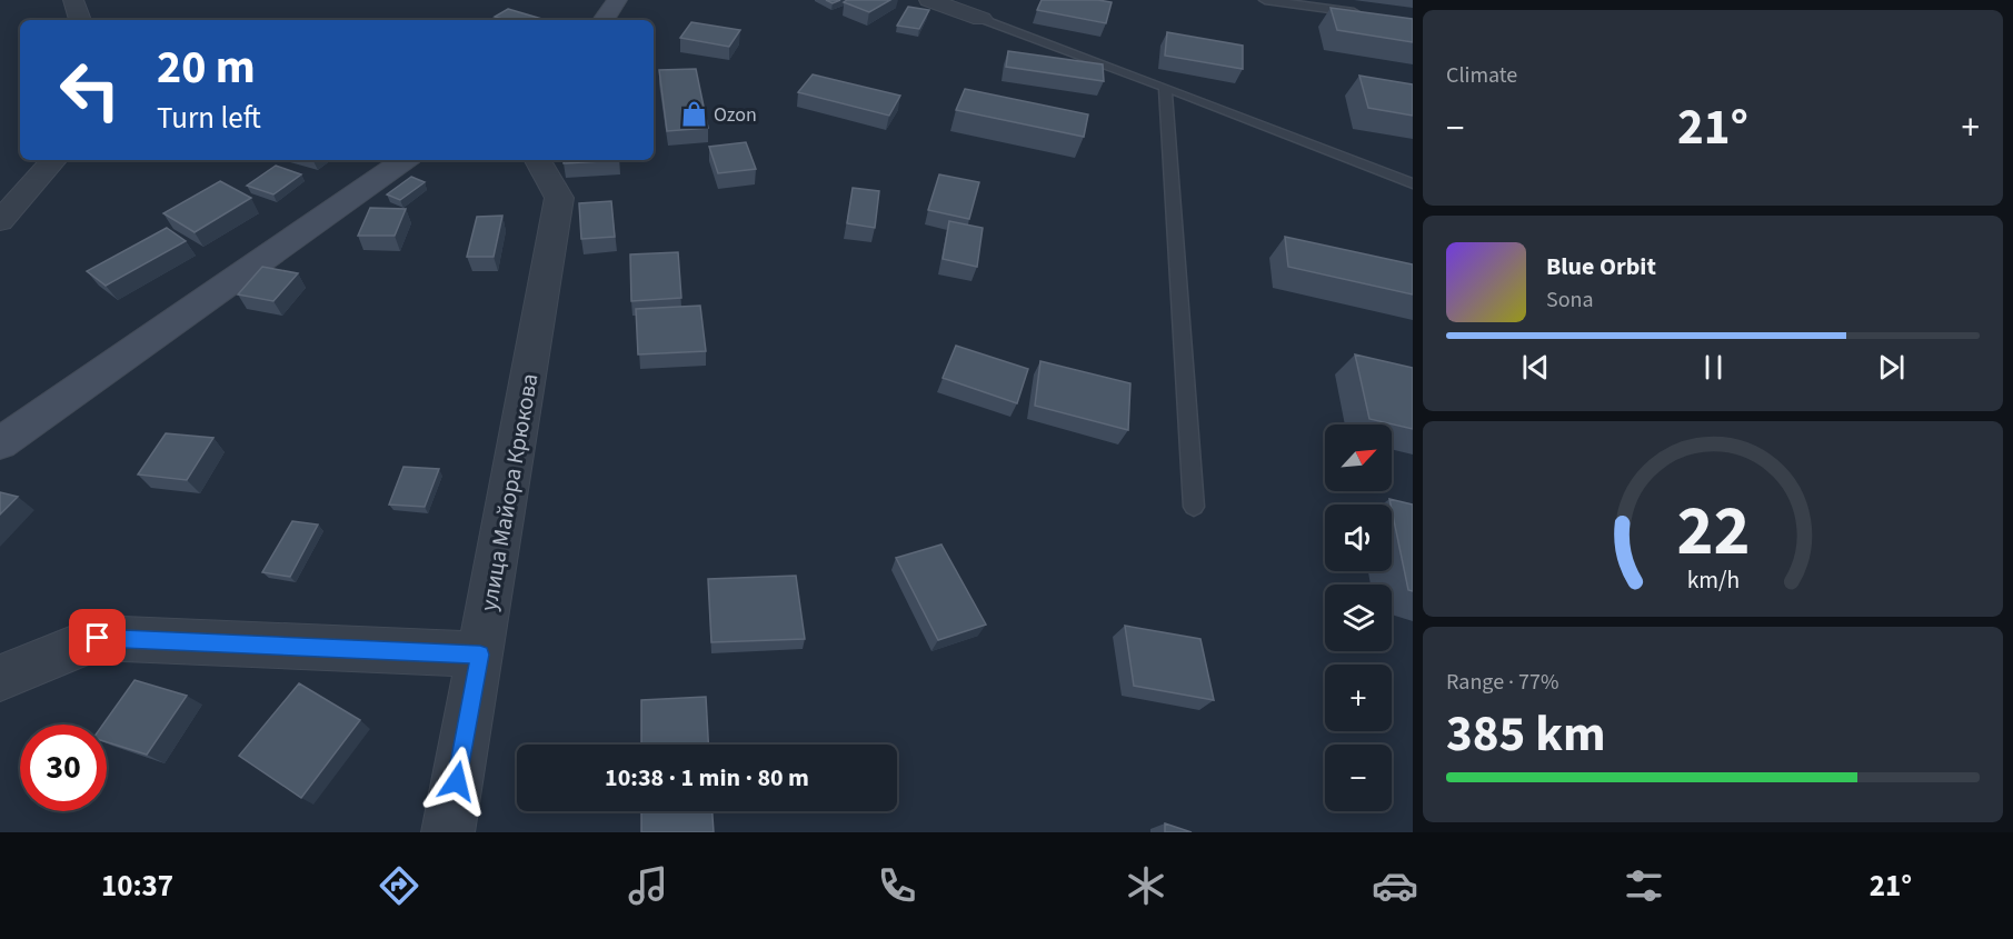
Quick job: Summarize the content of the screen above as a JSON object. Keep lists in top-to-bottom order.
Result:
{
  "streets": {
    "street": ["улица Майора Крюкова"]
  },
  "places": {
    "shop": ["Ozon"]
  },
  "north": "top right",
  "page": {
    "tile": [
      "Climate",
      ["Range · 77%", "385 km"]
    ],
    "turn": ["20 m", "Turn left"],
    "heat": ["−", "21°", "+"],
    "song": ["Blue Orbit", "Sona"],
    "map_buttons": ["+", "−"],
    "limit": "30",
    "trip": "10:38 · 1 min · 80 m",
    "tabs": ["10:37", "21°"],
    "gauge": ["22", "km/h"]
  }
}
